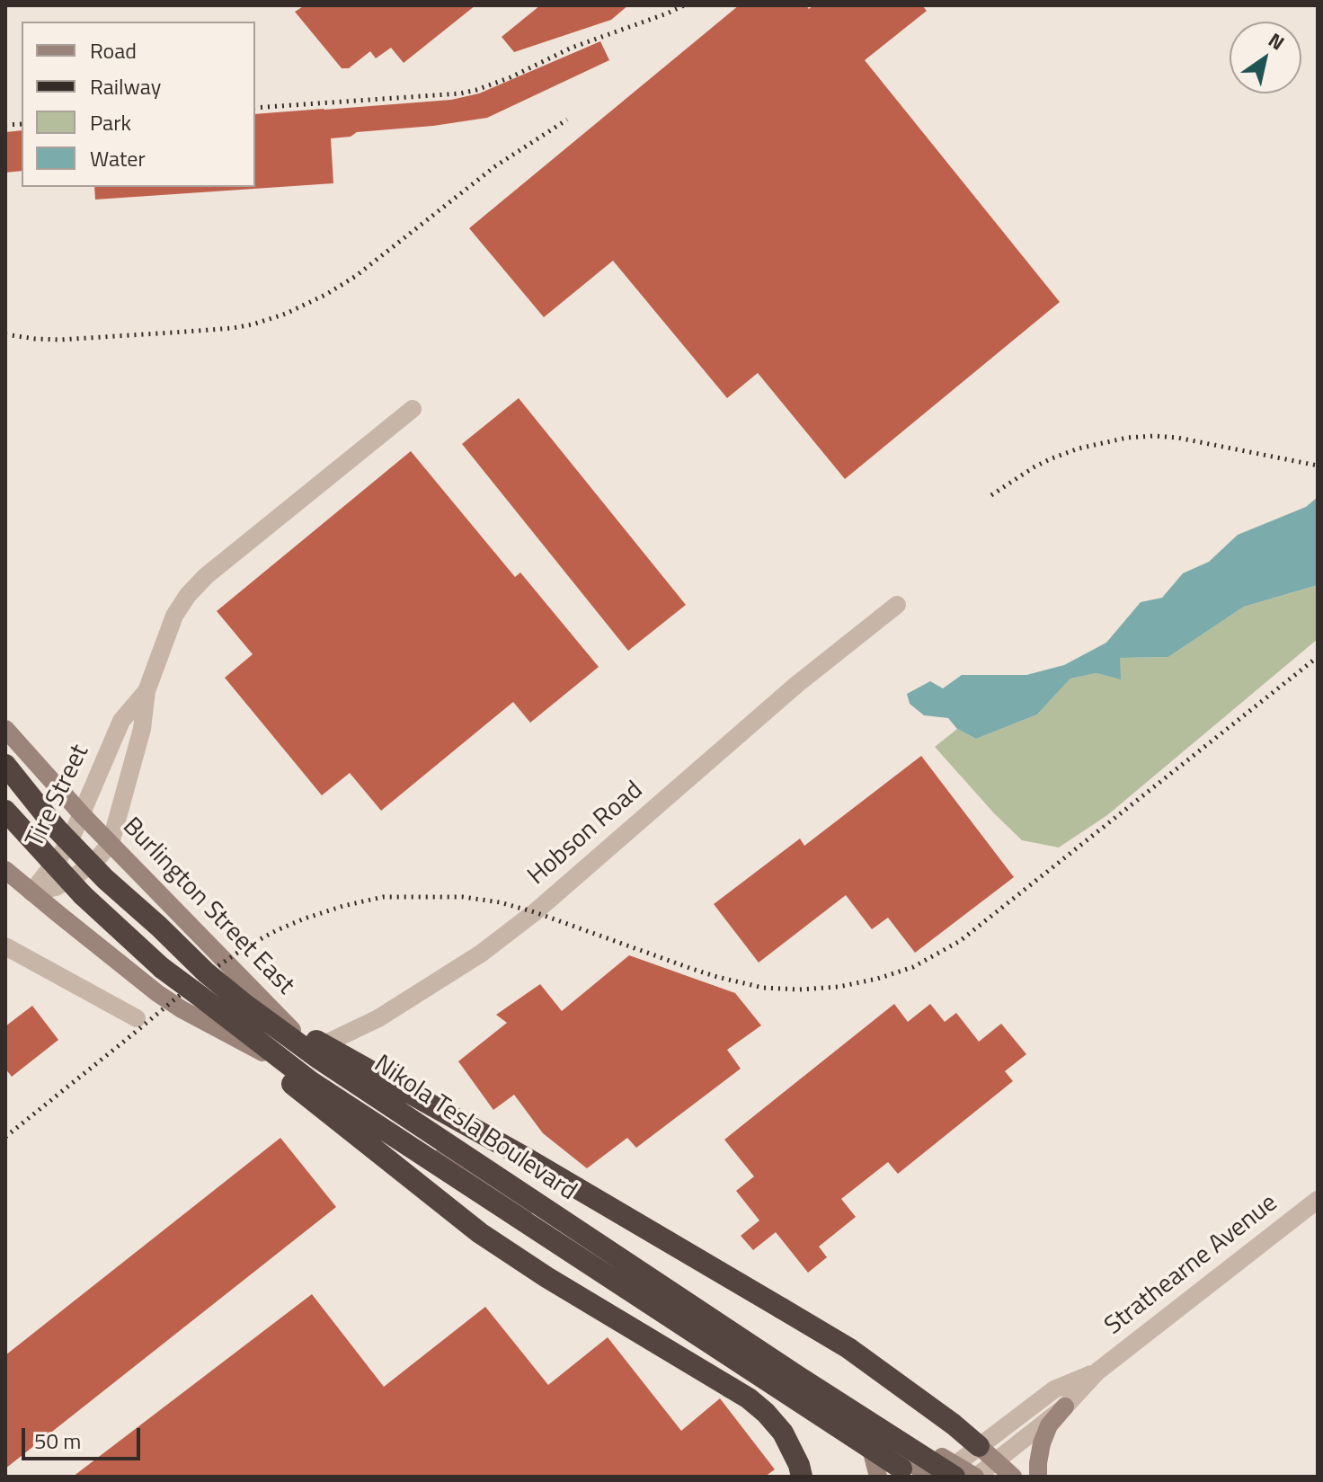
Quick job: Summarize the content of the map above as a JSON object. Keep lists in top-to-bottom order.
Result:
{
  "streets": {
    "highway": ["Nikola Tesla Boulevard"],
    "main road": ["Burlington Street East"],
    "street": ["Tire Street", "Hobson Road", "Strathearne Avenue"]
  },
  "crossings": [
    ["Tire Street", "Burlington Street East"],
    ["Hobson Road", "Burlington Street East"],
    ["Burlington Street East", "Nikola Tesla Boulevard"],
    ["Burlington Street East", "Strathearne Avenue"],
    ["Nikola Tesla Boulevard", "Strathearne Avenue"]
  ],
  "legend": [
    "Road",
    "Railway",
    "Park",
    "Water"
  ],
  "scale_bar": "50 m",
  "north": "top right"
}
